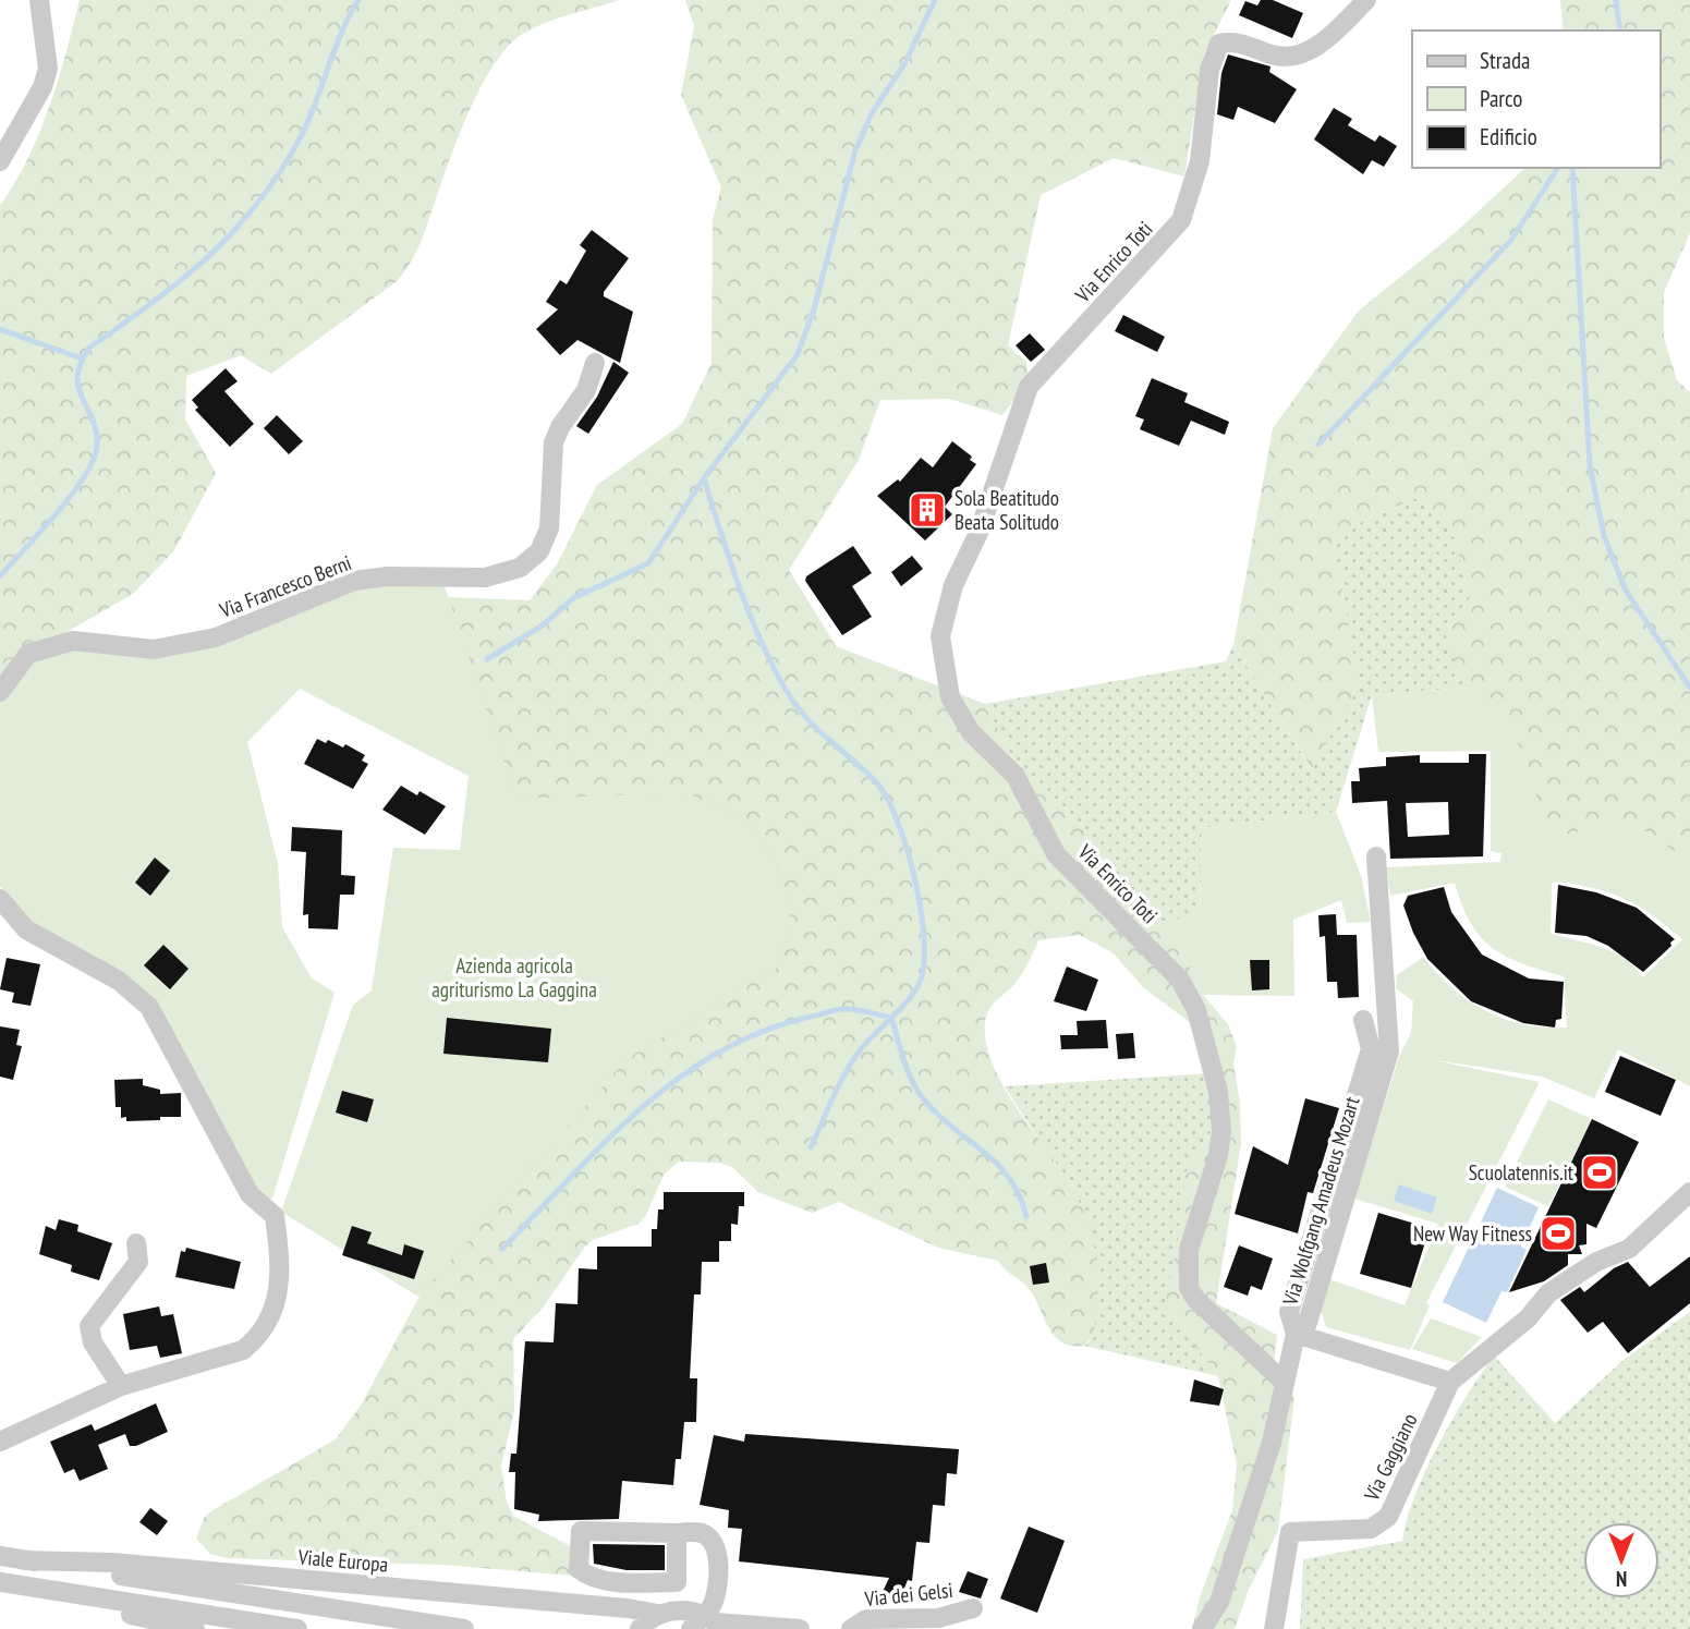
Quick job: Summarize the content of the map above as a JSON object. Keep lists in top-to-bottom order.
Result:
{
  "streets": {
    "street": [
      "Via Enrico Toti",
      "Via Francesco Berni",
      "Via Wolfgang Amadeus Mozart",
      "Via Gaggiano",
      "Viale Europa",
      "Via dei Gelsi"
    ]
  },
  "crossings": [
    ["Via Enrico Toti", "Via Wolfgang Amadeus Mozart"]
  ],
  "parks": ["Azienda agricola agriturismo La Gaggina"],
  "places": {
    "building": ["Sola Beatitudo Beata Solitudo"],
    "sports": ["Scuolatennis.it", "New Way Fitness"]
  },
  "legend": ["Strada", "Parco", "Edificio"],
  "north": "bottom"
}
